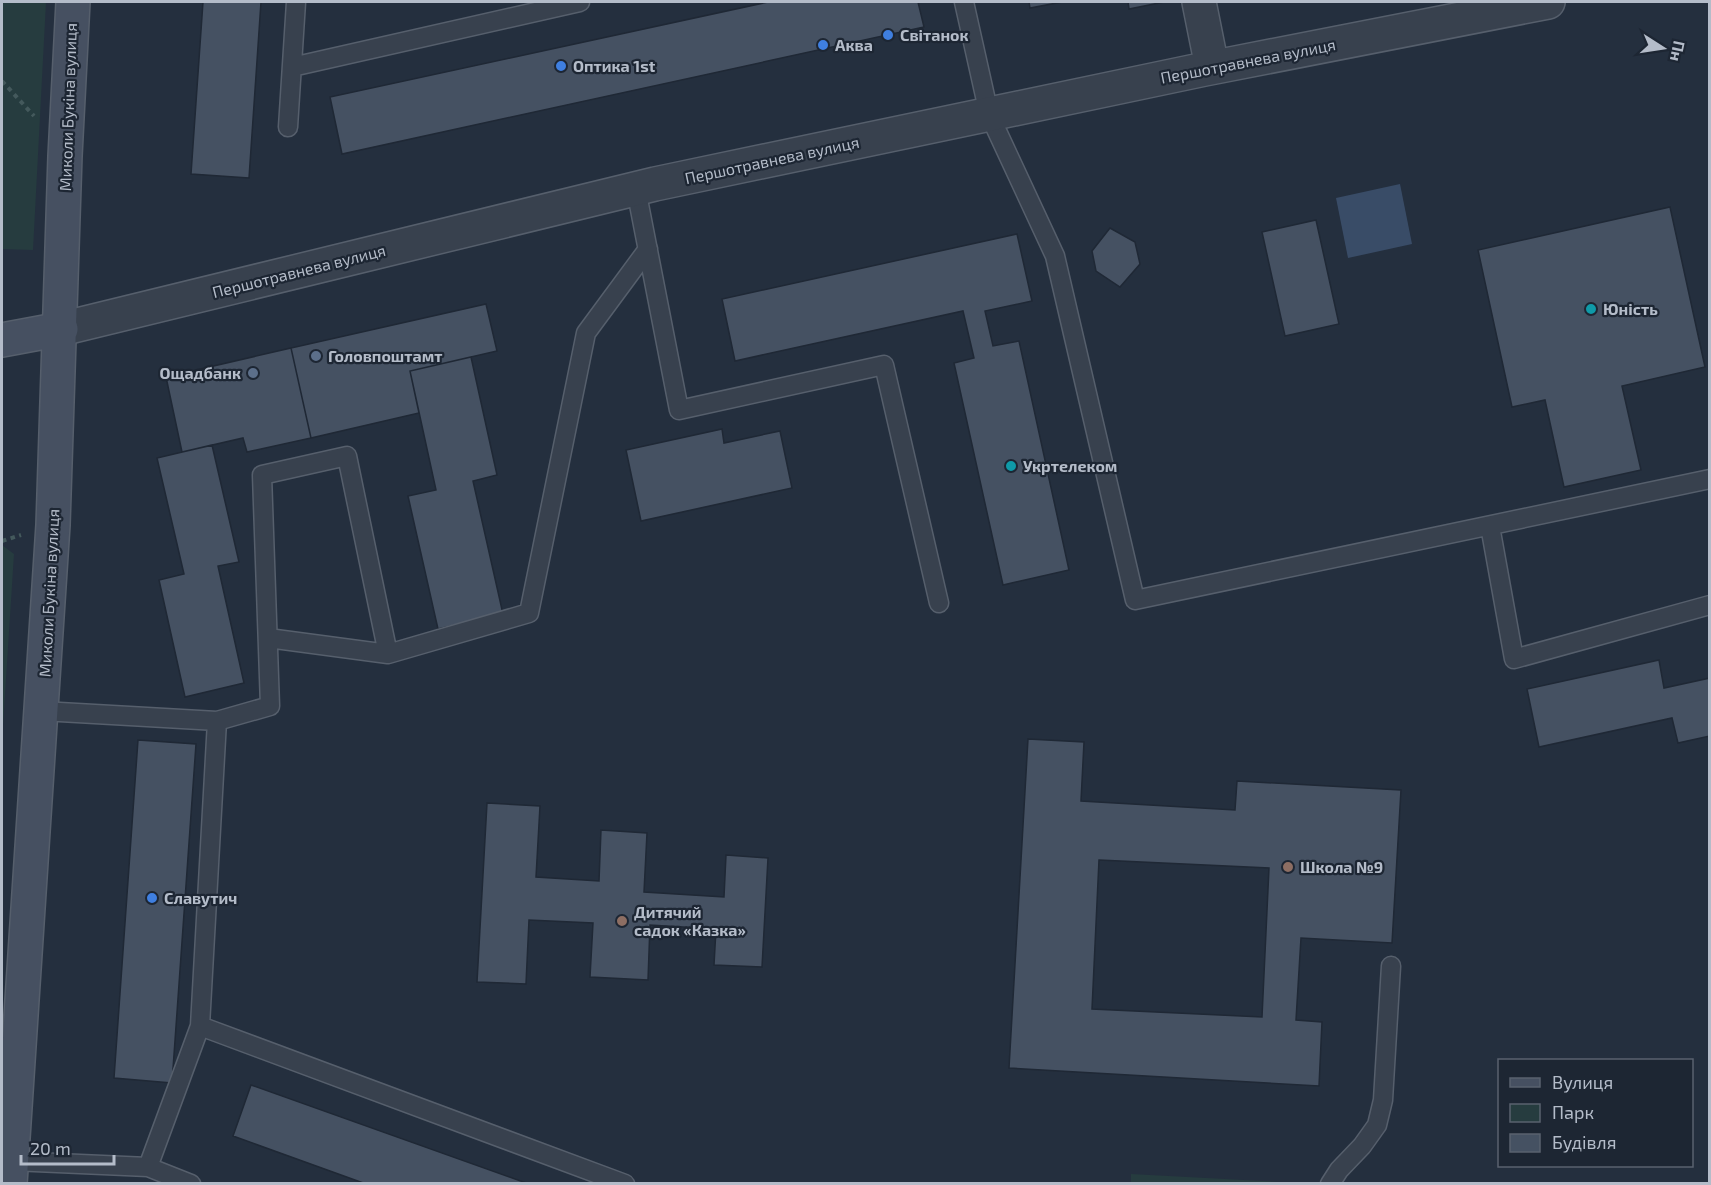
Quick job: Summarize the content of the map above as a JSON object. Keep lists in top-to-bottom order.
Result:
{
  "streets": {
    "street": ["Першотравнева вулиця", "Миколи Букіна вулиця"]
  },
  "crossings": [
    ["Першотравнева вулиця", "Миколи Букіна вулиця"]
  ],
  "places": [
    "Свiтанок",
    "Аква",
    "Оптика 1st",
    "Юність",
    "Головпоштамт",
    "Ощадбанк",
    "Укртелеком",
    "Школа №9",
    "Славутич",
    "Дитячий садок «Казка»"
  ],
  "legend": ["Вулиця", "Парк", "Будівля"],
  "scale_bar": "20 m",
  "north": "right"
}
